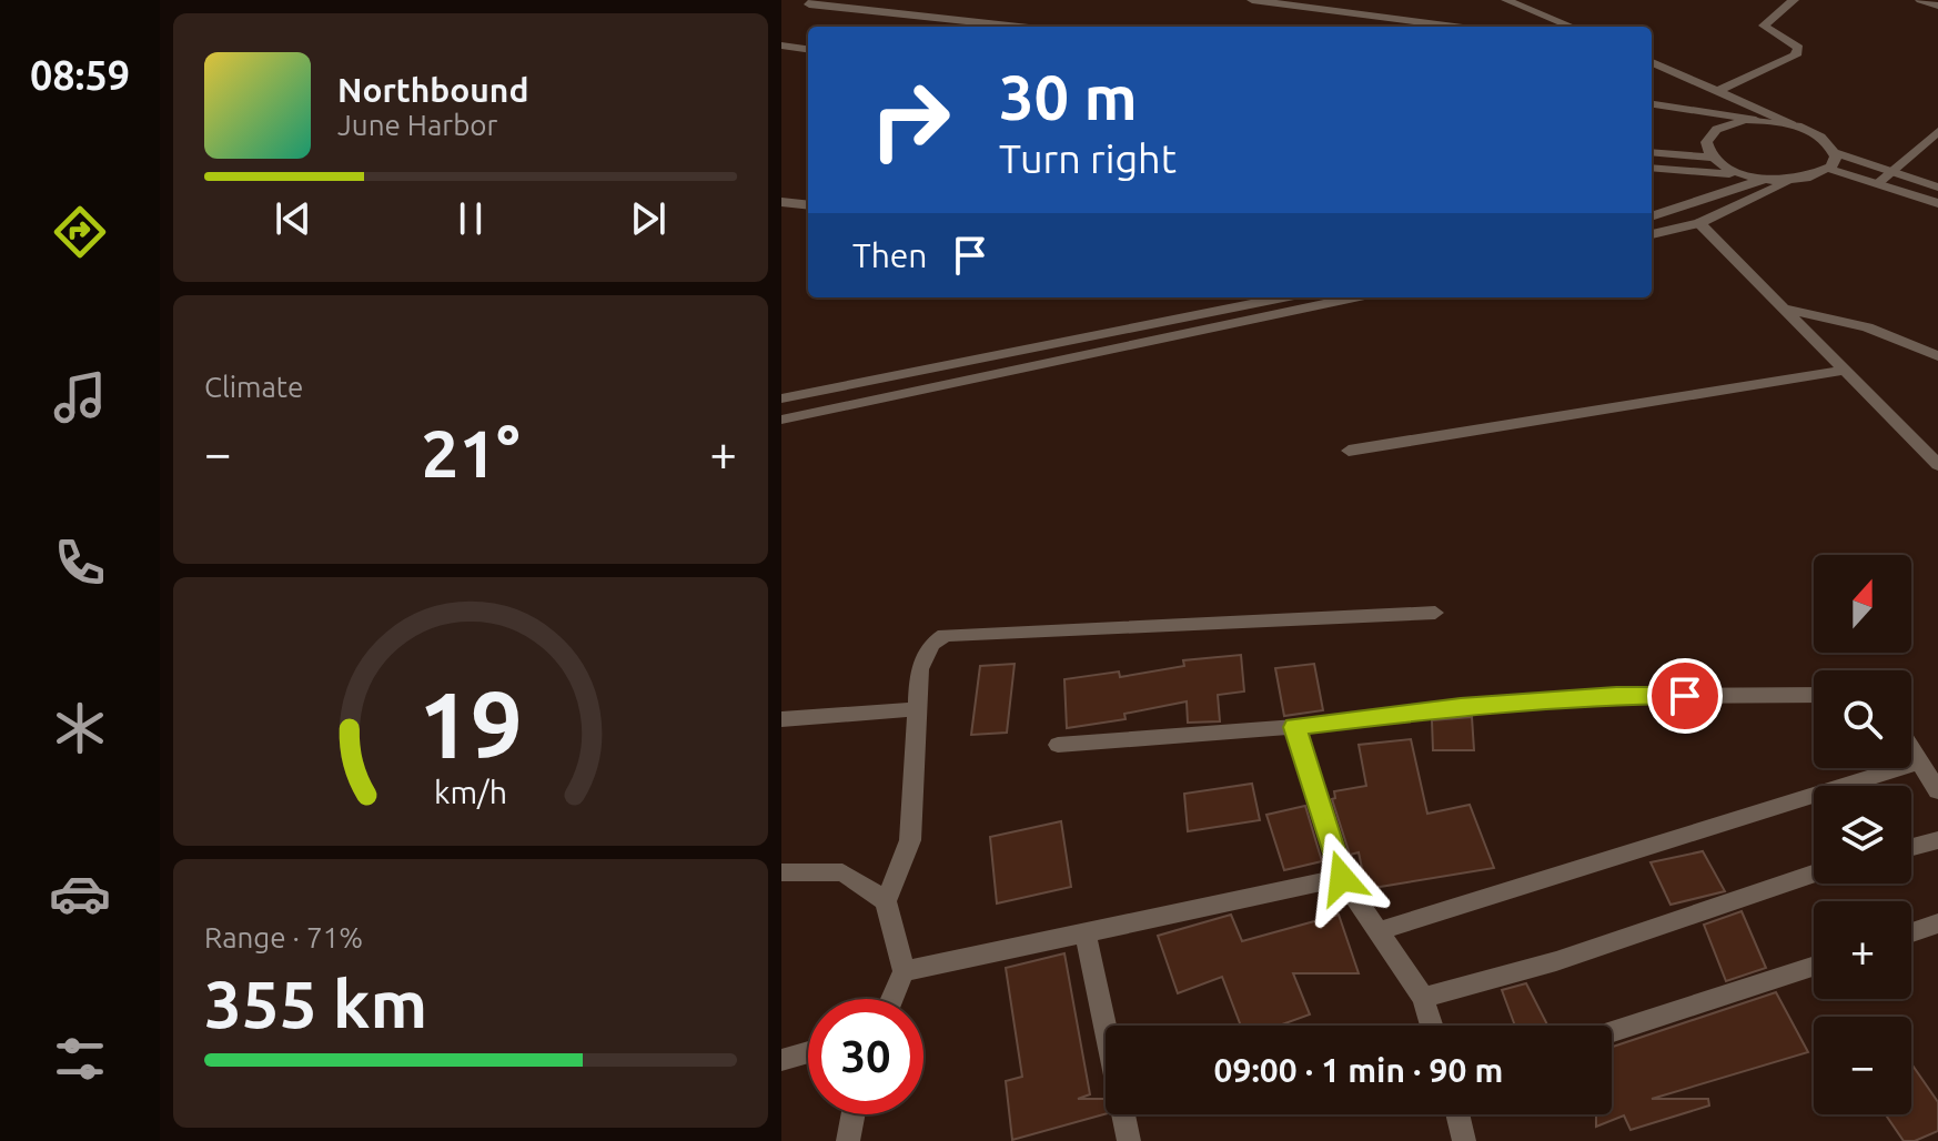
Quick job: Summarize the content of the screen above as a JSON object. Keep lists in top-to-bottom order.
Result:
{
  "north": "top",
  "page": {
    "tabs": "08:59",
    "turn": ["30 m", "Turn right"],
    "song": ["Northbound", "June Harbor"],
    "then": "Then",
    "tile": [
      "Climate",
      ["Range · 71%", "355 km"]
    ],
    "heat": ["−", "21°", "+"],
    "map_buttons": ["+", "−"],
    "limit": "30",
    "trip": "09:00 · 1 min · 90 m",
    "gauge": ["19", "km/h"]
  }
}
